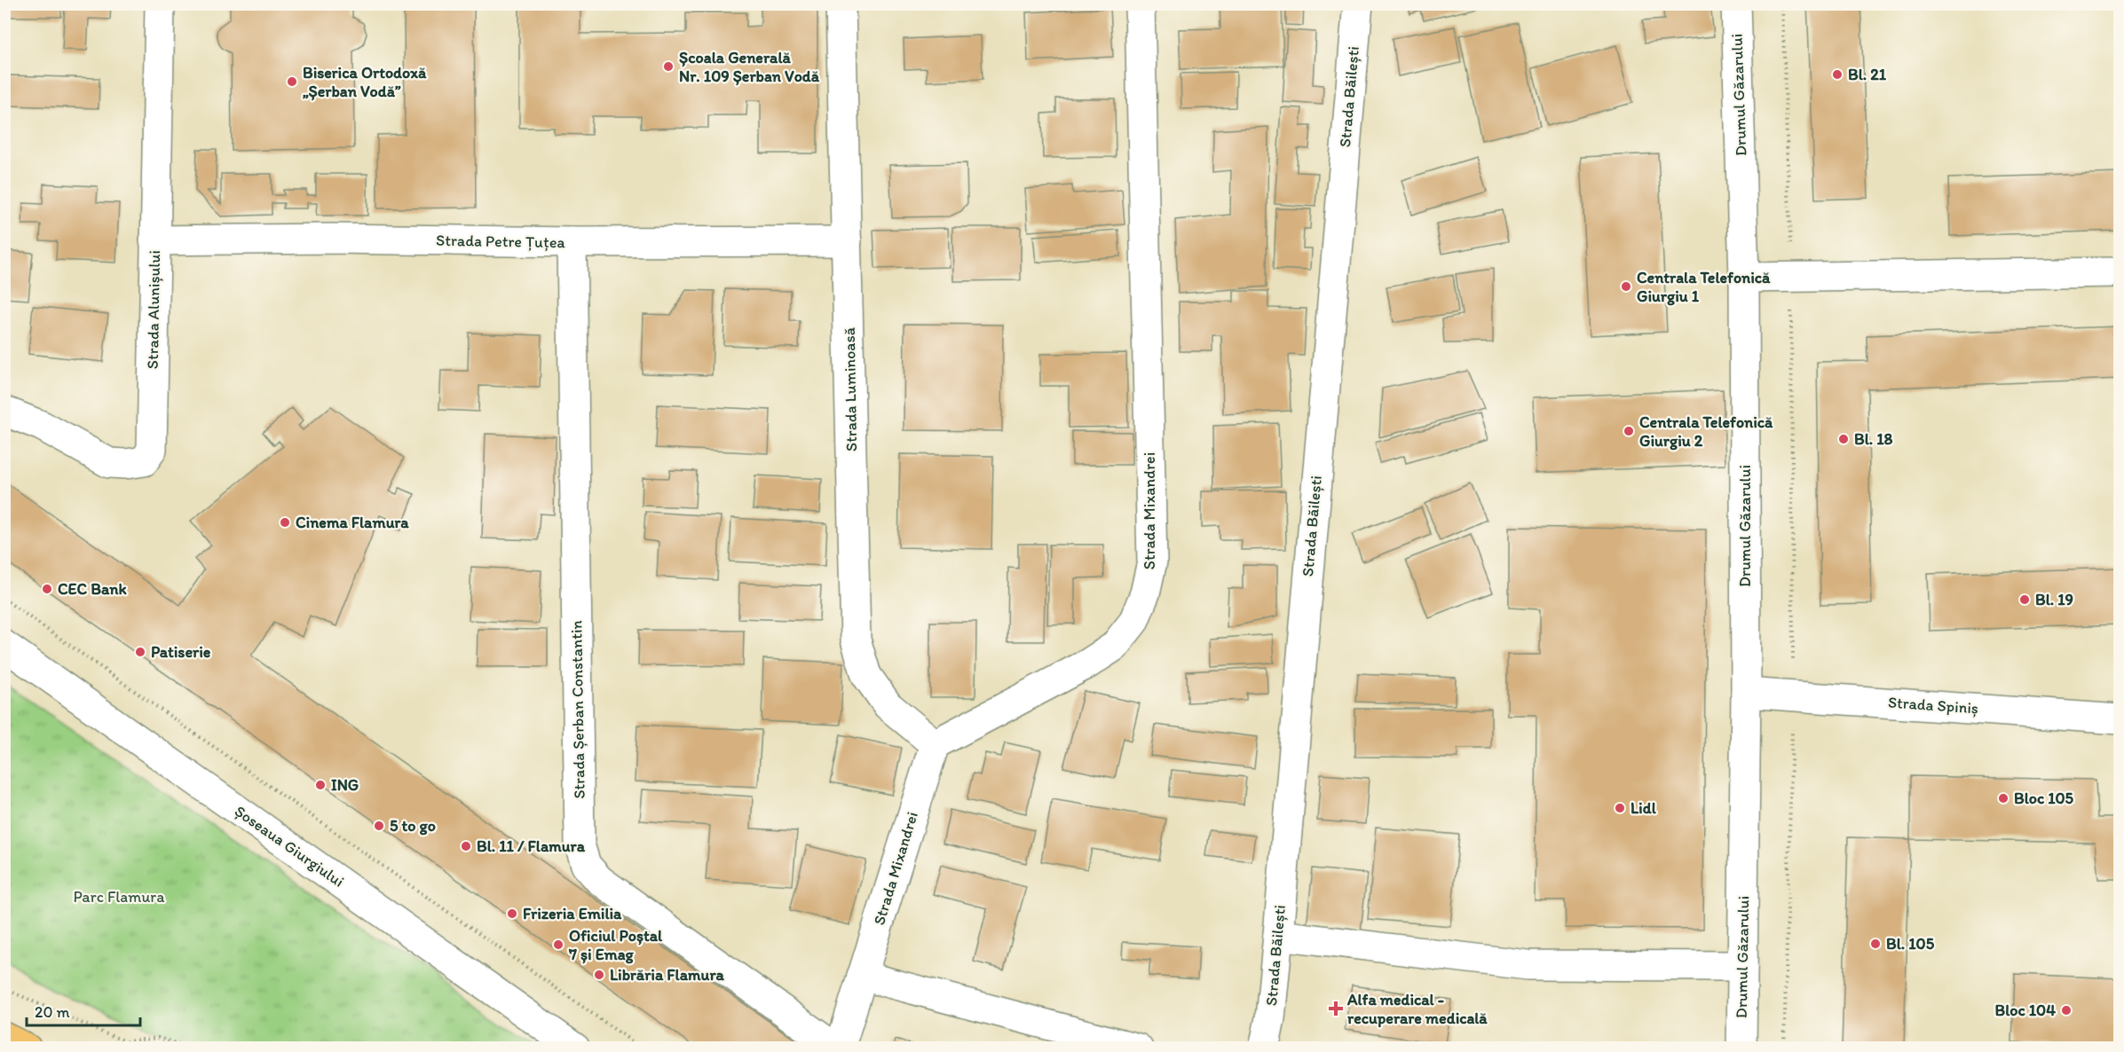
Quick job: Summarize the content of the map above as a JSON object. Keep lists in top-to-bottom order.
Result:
{
  "streets": {
    "street": [
      "Drumul Găzarului",
      "Strada Băilești",
      "Strada Petre Țuțea",
      "Strada Alunișului",
      "Strada Luminoasă",
      "Strada Mixandrei",
      "Strada Spiniș",
      "Strada Șerban Constantin",
      "Șoseaua Giurgiului"
    ]
  },
  "crossings": [
    ["Drumul Găzarului", "Strada Spiniș"],
    ["Strada Petre Țuțea", "Strada Alunișului"],
    ["Strada Petre Țuțea", "Strada Luminoasă"],
    ["Strada Petre Țuțea", "Strada Șerban Constantin"],
    ["Strada Luminoasă", "Strada Mixandrei"],
    ["Strada Mixandrei", "Strada Șerban Constantin"]
  ],
  "parks": ["Parc Flamura"],
  "places": {
    "other": [
      "Școala Generală Nr. 109 Șerban Vodă",
      "Bl. 21",
      "Biserica Ortodoxă „Șerban Vodă”",
      "Centrala Telefonică Giurgiu 1",
      "Centrala Telefonică Giurgiu 2",
      "Bl. 18",
      "Cinema Flamura",
      "CEC Bank",
      "Bl. 19",
      "Patiserie",
      "ING",
      "Bloc 105",
      "Lidl",
      "5 to go",
      "Bl. 11 / Flamura",
      "Frizeria Emilia",
      "Bl. 105",
      "Oficiul Poștal 7 și Emag",
      "Librăria Flamura",
      "Bloc 104"
    ],
    "health": ["Alfa medical - recuperare medicală"]
  },
  "scale_bar": "20 m"
}
